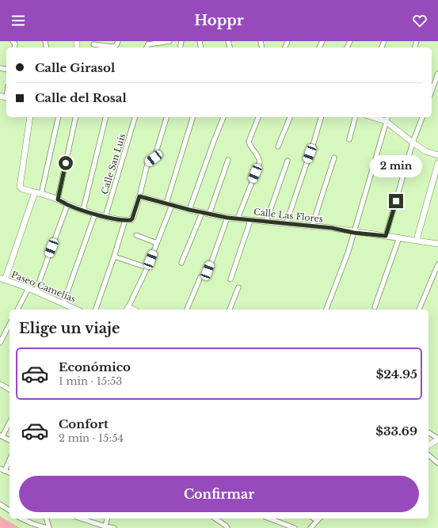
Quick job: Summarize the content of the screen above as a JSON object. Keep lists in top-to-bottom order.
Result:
{
  "streets": {
    "main road": ["Calle Las Flores", "Paseo Camelias"],
    "street": ["Calle San Luis"]
  },
  "page": {
    "header": "Hoppr",
    "banner": ["Calle Girasol", "Calle del Rosal"],
    "bubble": "2 min",
    "heading": "Elige un viaje",
    "list": [
      {
        "name": "Económico",
        "note": "1 min · 15:53",
        "value": "$24.95"
      },
      {
        "name": "Confort",
        "note": "2 min · 15:54",
        "value": "$33.69"
      }
    ],
    "buttons": "Confirmar"
  }
}
